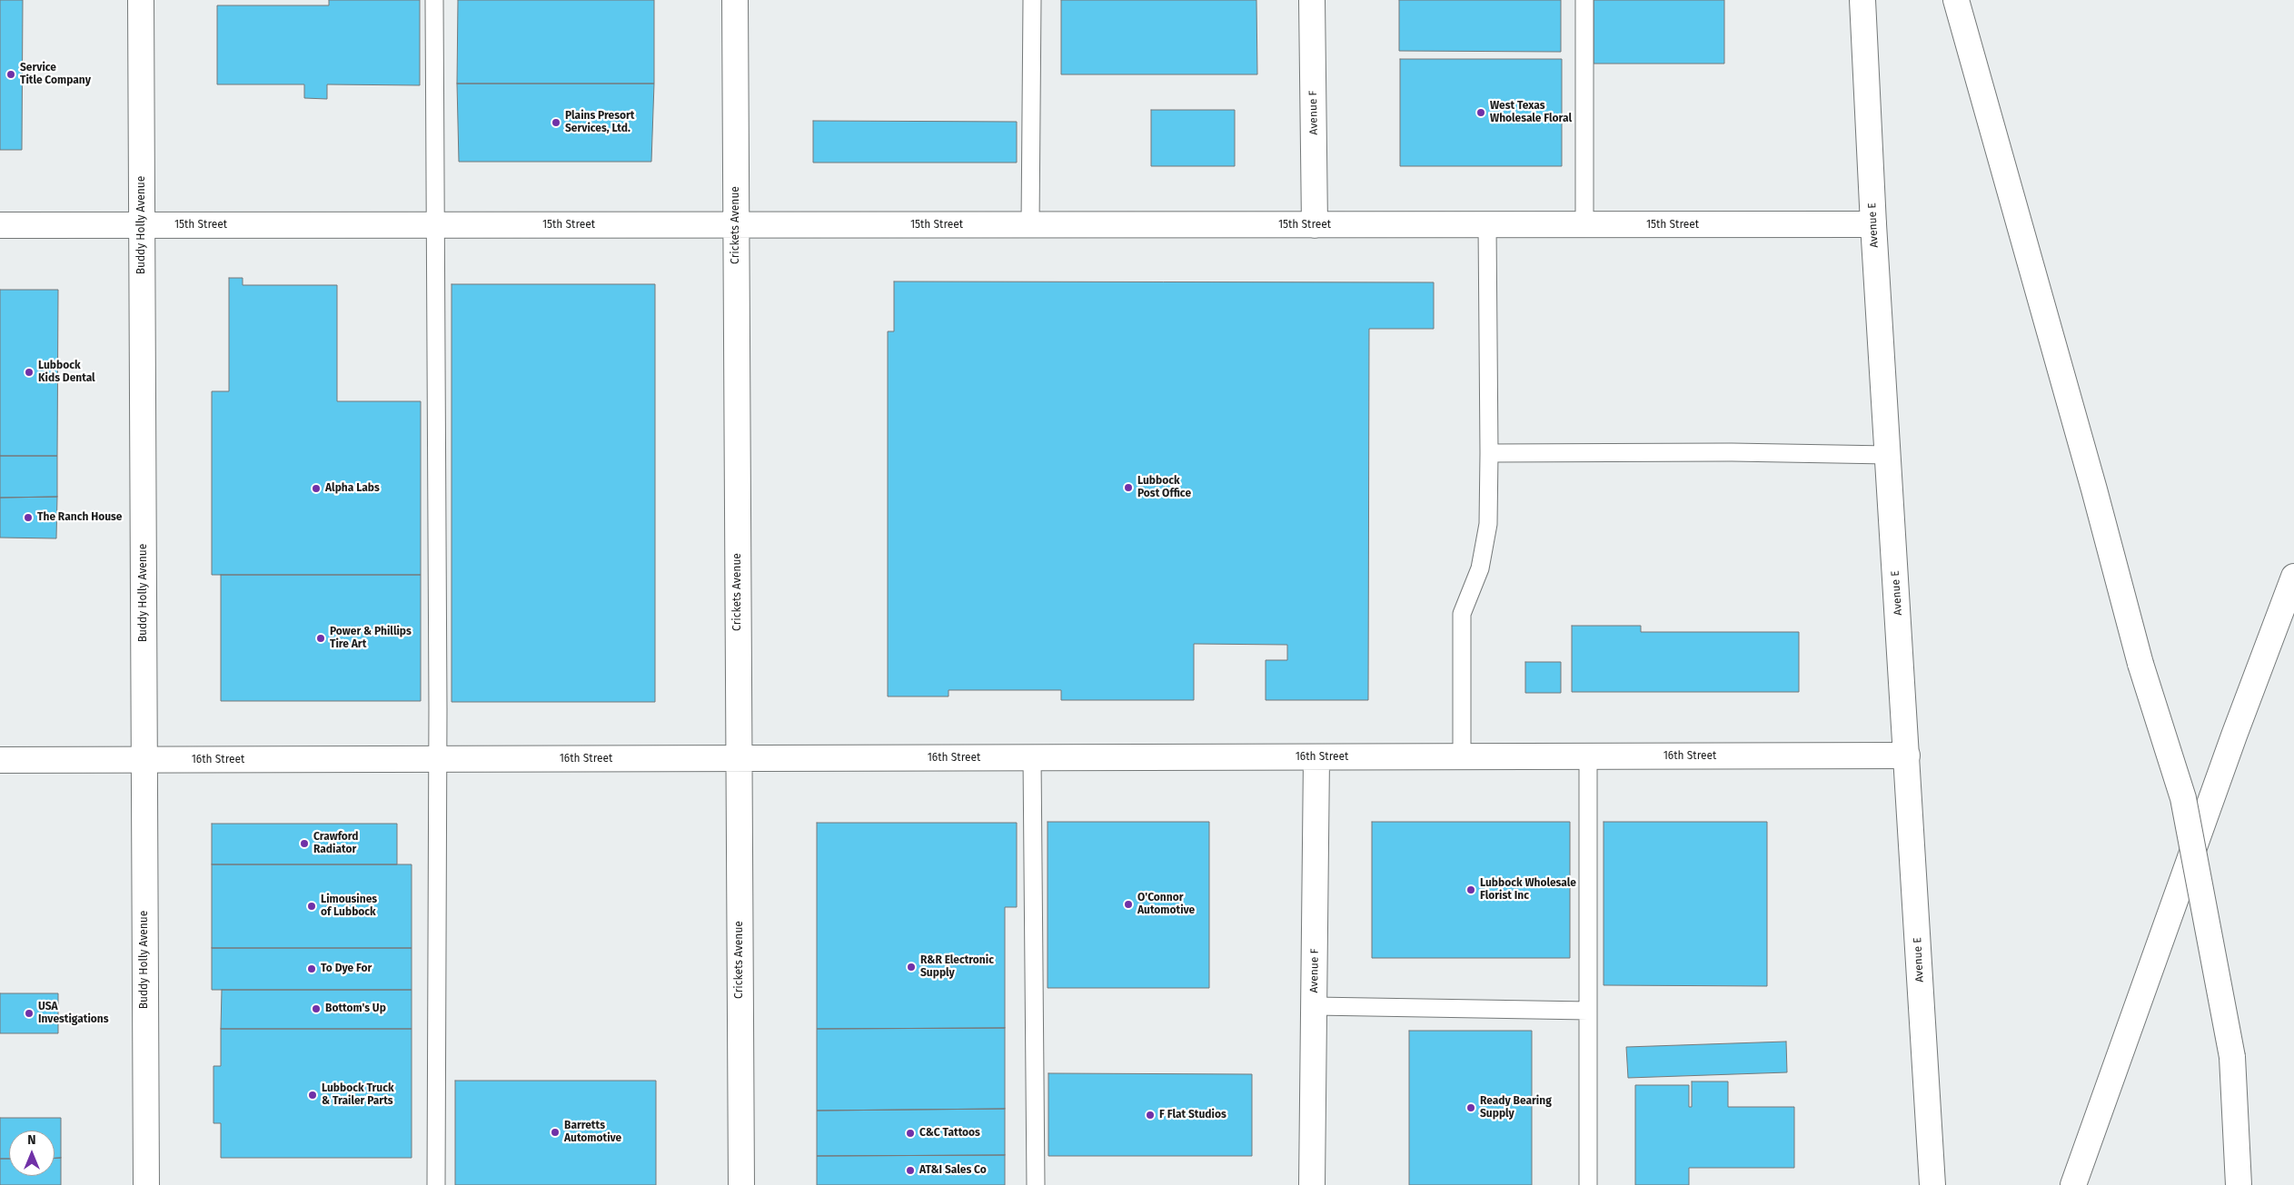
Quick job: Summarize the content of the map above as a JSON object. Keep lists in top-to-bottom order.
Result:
{
  "streets": {
    "main road": [
      "Avenue F",
      "Buddy Holly Avenue",
      "15th Street",
      "Crickets Avenue",
      "Avenue E",
      "16th Street"
    ]
  },
  "crossings": [
    ["Avenue F", "15th Street"],
    ["Avenue F", "16th Street"],
    ["Buddy Holly Avenue", "15th Street"],
    ["Buddy Holly Avenue", "16th Street"],
    ["15th Street", "Crickets Avenue"],
    ["15th Street", "Avenue E"],
    ["Crickets Avenue", "16th Street"],
    ["Avenue E", "16th Street"]
  ],
  "places": [
    "Service Title Company",
    "West Texas Wholesale Floral",
    "Plains Presort Services, Ltd.",
    "Lubbock Kids Dental",
    "Lubbock Post Office",
    "Alpha Labs",
    "The Ranch House",
    "Power & Phillips Tire Art",
    "Crawford Radiator",
    "Lubbock Wholesale Florist Inc",
    "O'Connor Automotive",
    "Limousines of Lubbock",
    "R&R Electronic Supply",
    "To Dye For",
    "Bottom's Up",
    "USA Investigations",
    "Lubbock Truck & Trailer Parts",
    "Ready Bearing Supply",
    "F Flat Studios",
    "Barretts Automotive",
    "C&C Tattoos",
    "AT&I Sales Co"
  ],
  "north": "top"
}
